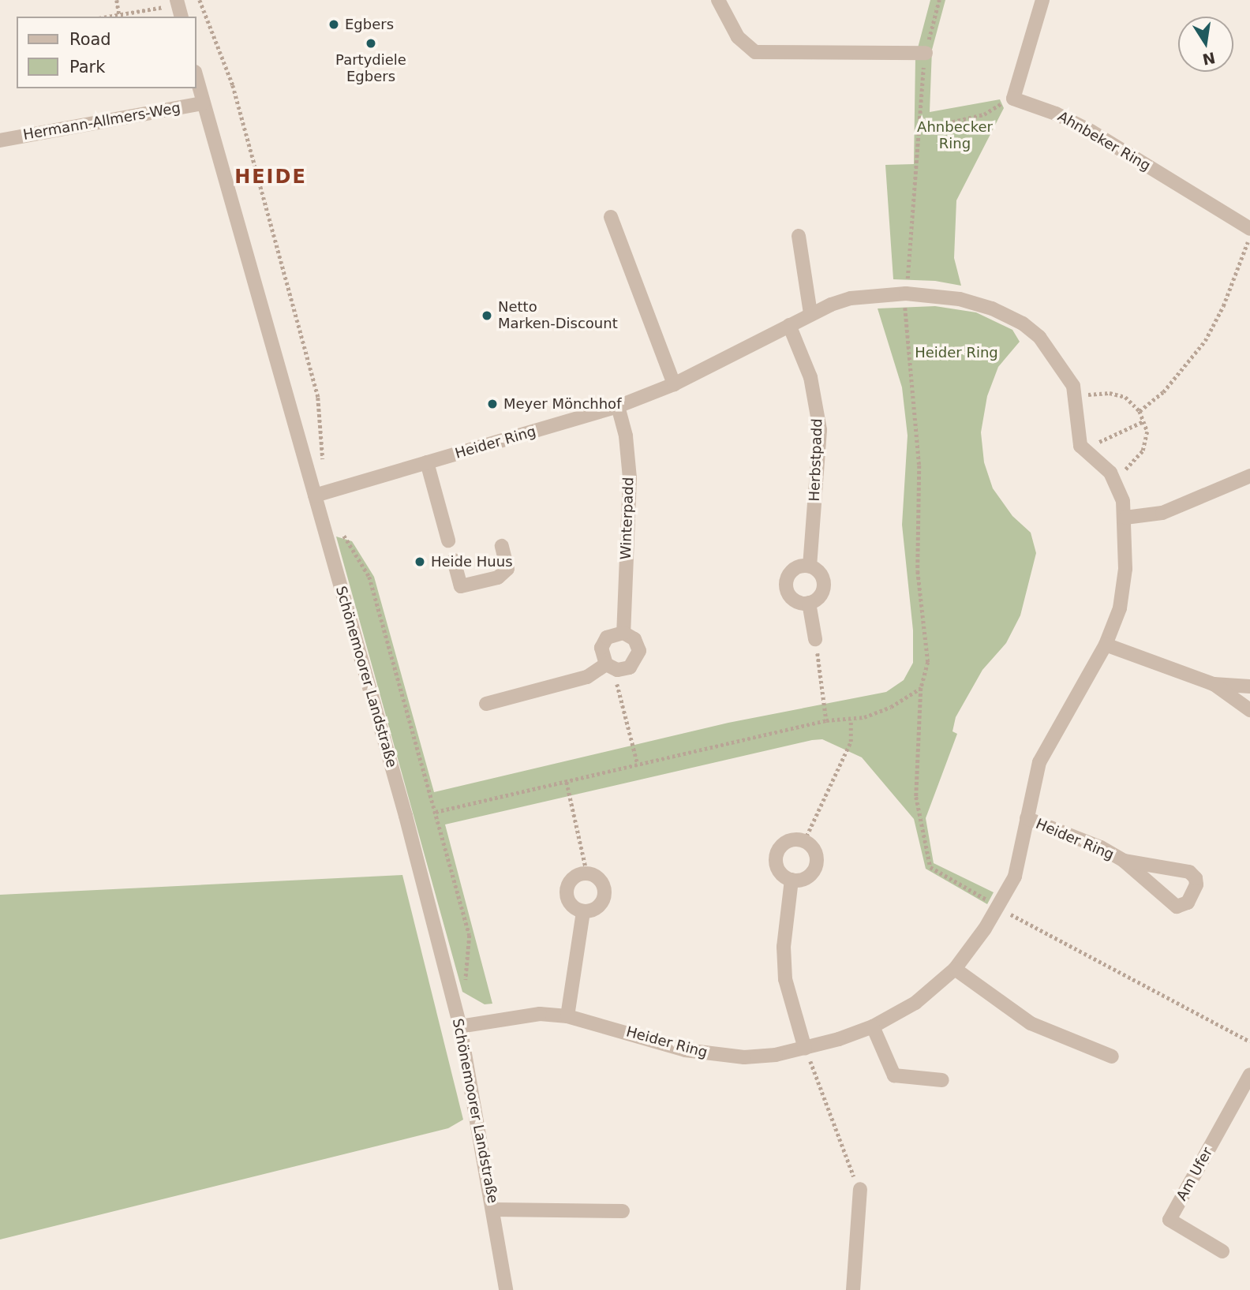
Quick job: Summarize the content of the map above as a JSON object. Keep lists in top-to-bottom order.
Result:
{
  "streets": {
    "street": [
      "Hermann-Allmers-Weg",
      "Ahnbeker Ring",
      "Heider Ring",
      "Herbstpadd",
      "Winterpadd",
      "Schönemoorer Landstraße",
      "Am Ufer"
    ]
  },
  "crossings": [
    ["Hermann-Allmers-Weg", "Schönemoorer Landstraße"],
    ["Heider Ring", "Herbstpadd"],
    ["Heider Ring", "Winterpadd"],
    ["Heider Ring", "Schönemoorer Landstraße"]
  ],
  "districts": ["HEIDE"],
  "parks": ["Ahnbecker Ring", "Heider Ring"],
  "places": [
    "Egbers",
    "Partydiele Egbers",
    "Netto Marken-Discount",
    "Meyer Mönchhof",
    "Heide Huus"
  ],
  "legend": ["Road", "Park"],
  "north": "bottom"
}
